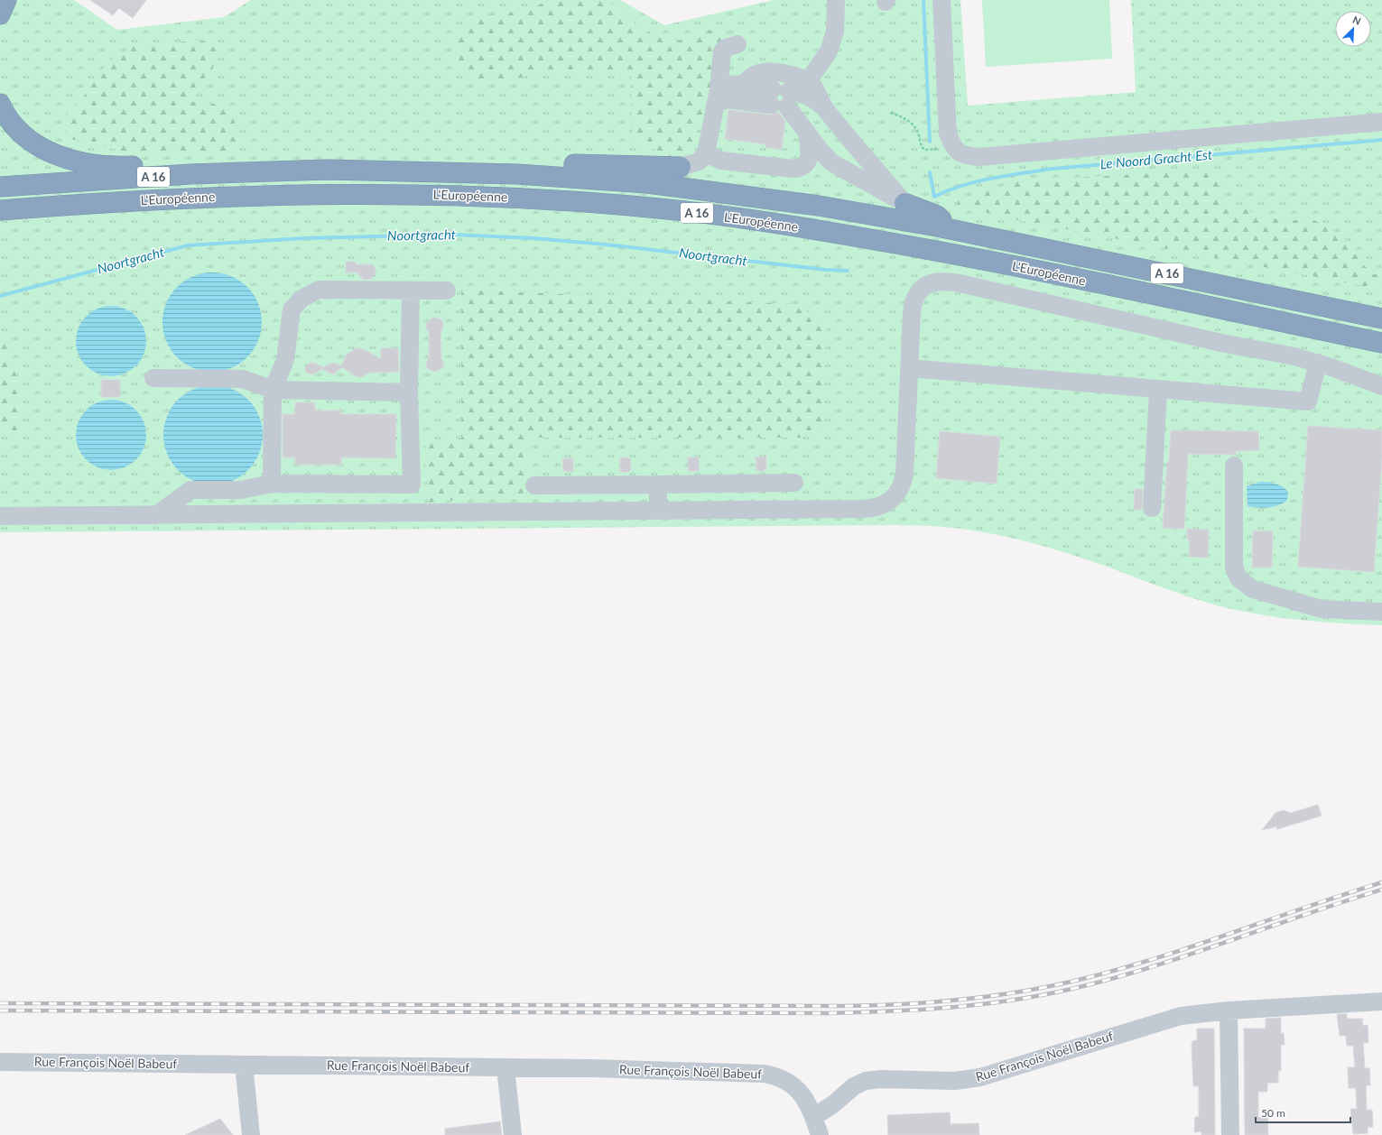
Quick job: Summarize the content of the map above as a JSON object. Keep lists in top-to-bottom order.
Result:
{
  "streets": {
    "highway": ["A 16", "L'Européenne"],
    "street": ["Rue François Noël Babeuf"]
  },
  "water": ["Le Noord Gracht Est", "Noortgracht"],
  "scale_bar": "50 m",
  "north": "top right"
}
